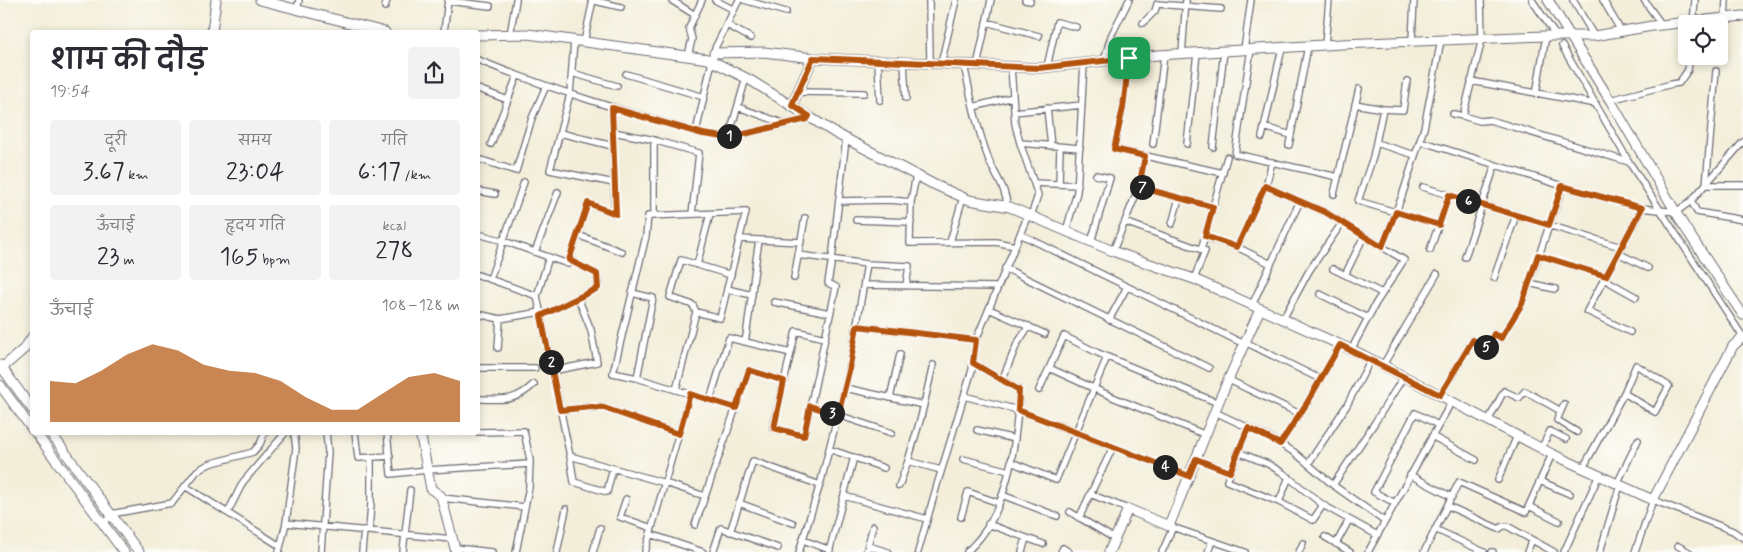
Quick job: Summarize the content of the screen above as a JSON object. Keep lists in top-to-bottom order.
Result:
{
  "page": {
    "heading": ["शाम की दौड़", "19:54"],
    "stats": [
      ["दूरी", "3.67 km"],
      ["समय", "23:04"],
      ["गति", "6:17 /km"],
      ["ऊँचाई", "23 m"],
      ["हृदय गति", "165 bpm"],
      ["kcal", "278"]
    ],
    "pins": [
      "1",
      "7",
      "6",
      "5",
      "2",
      "3",
      "4"
    ],
    "chart": ["ऊँचाई", "108–128 m"]
  }
}
